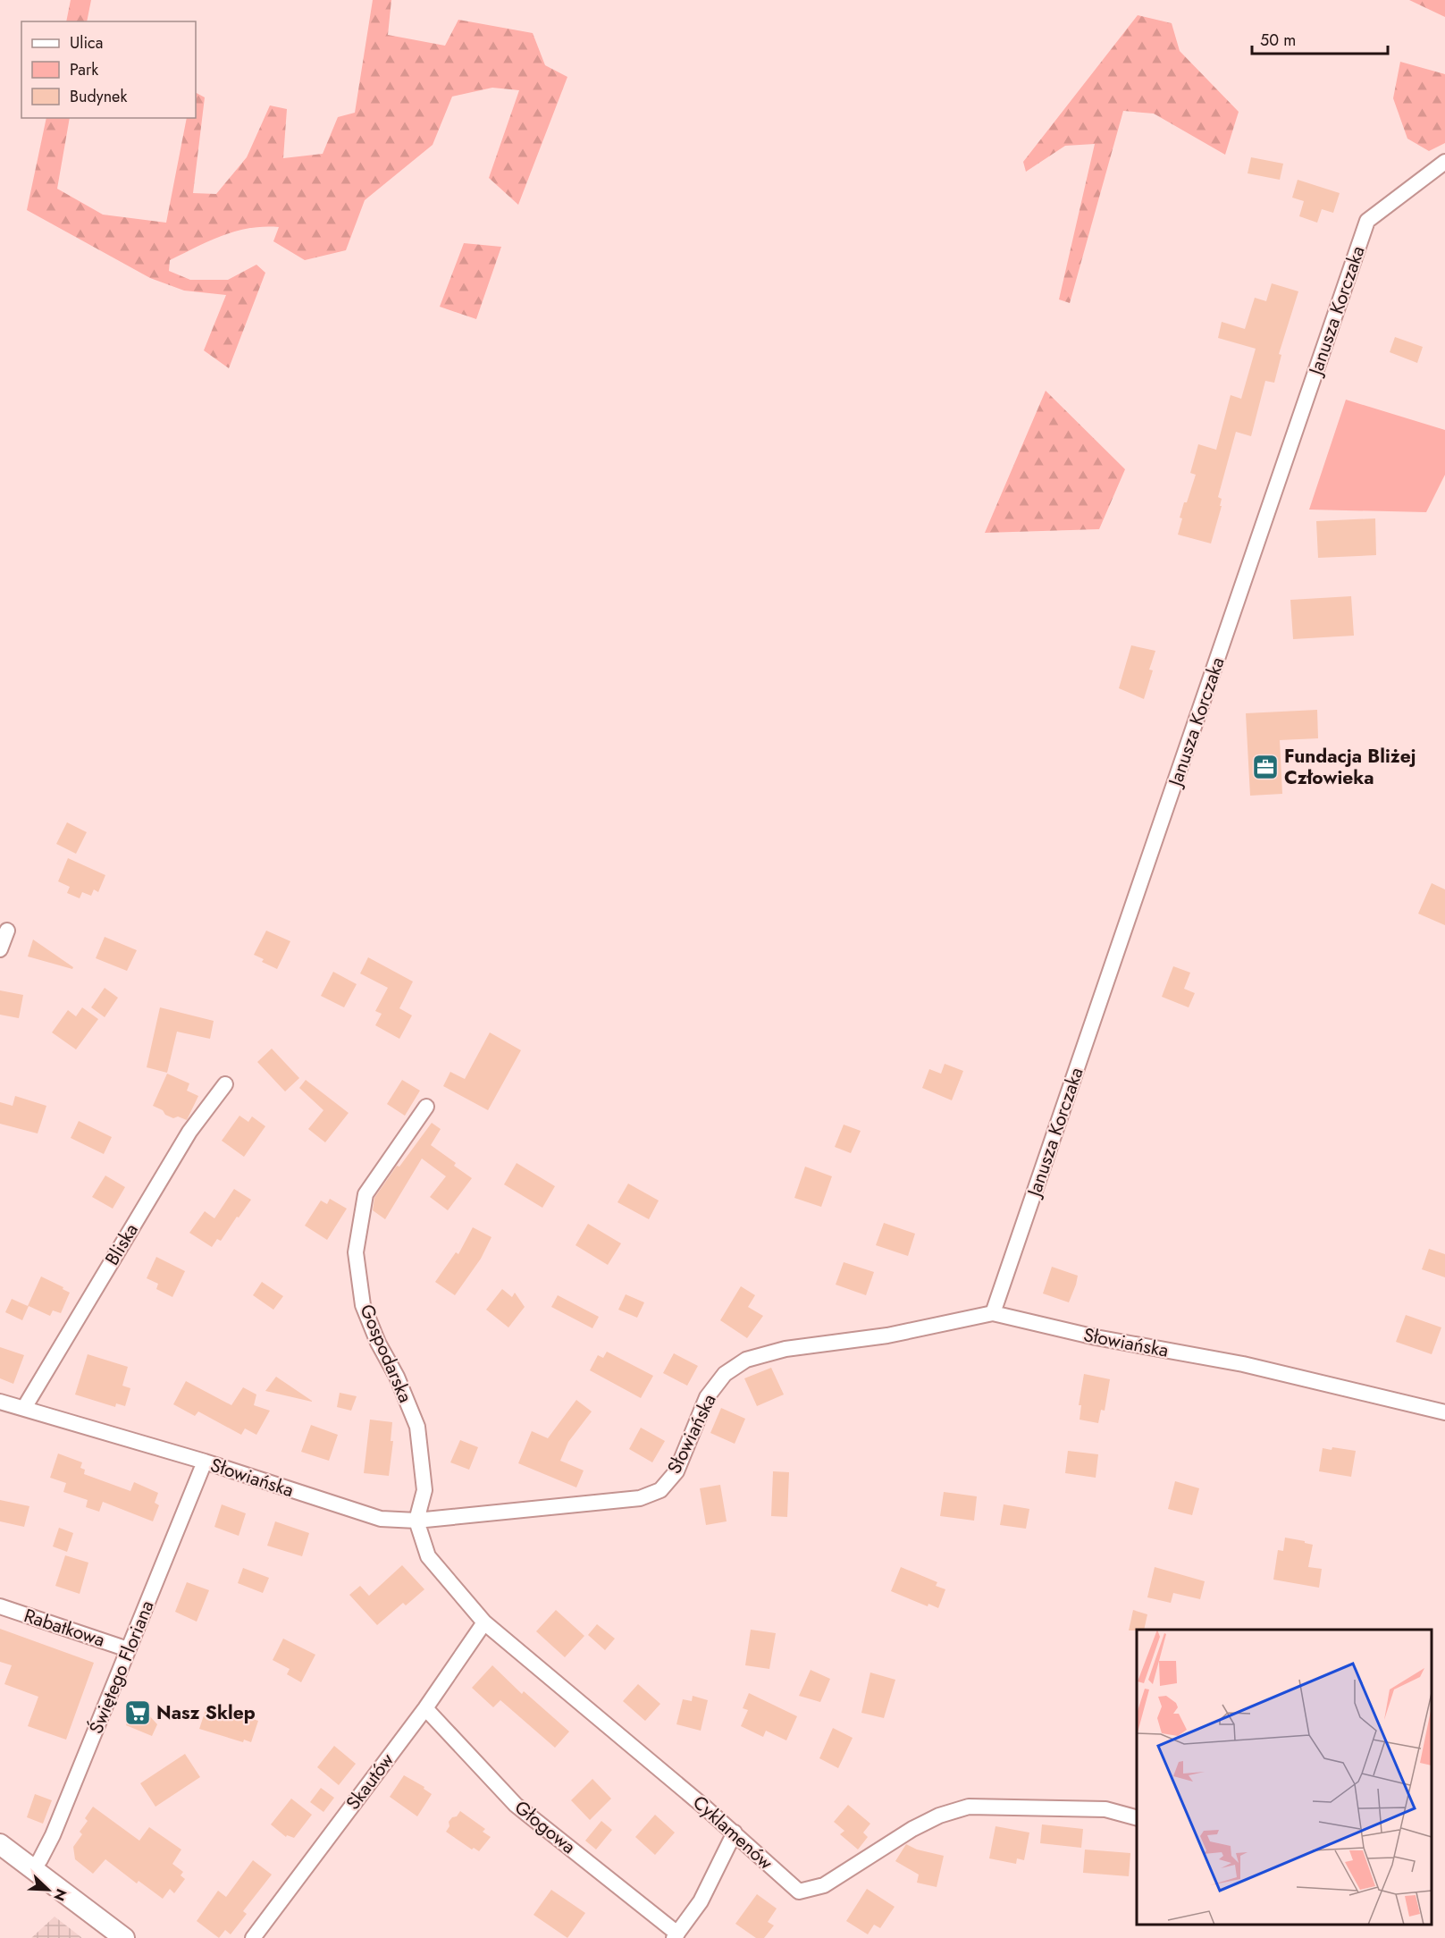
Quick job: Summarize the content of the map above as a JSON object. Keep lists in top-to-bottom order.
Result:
{
  "streets": {
    "street": [
      "Janusza Korczaka",
      "Bliska",
      "Słowiańska",
      "Gospodarska",
      "Rabatkowa",
      "Świętego Floriana",
      "Skautów",
      "Głogowa",
      "Cyklamenów"
    ]
  },
  "crossings": [
    ["Janusza Korczaka", "Słowiańska"],
    ["Bliska", "Słowiańska"],
    ["Słowiańska", "Gospodarska"],
    ["Słowiańska", "Świętego Floriana"],
    ["Słowiańska", "Cyklamenów"],
    ["Gospodarska", "Cyklamenów"],
    ["Rabatkowa", "Świętego Floriana"],
    ["Skautów", "Głogowa"],
    ["Skautów", "Cyklamenów"]
  ],
  "places": {
    "office": ["Fundacja Bliżej Człowieka"],
    "supermarket": ["Nasz Sklep"]
  },
  "legend": ["Ulica", "Park", "Budynek"],
  "scale_bar": "50 m",
  "north": "bottom right"
}
